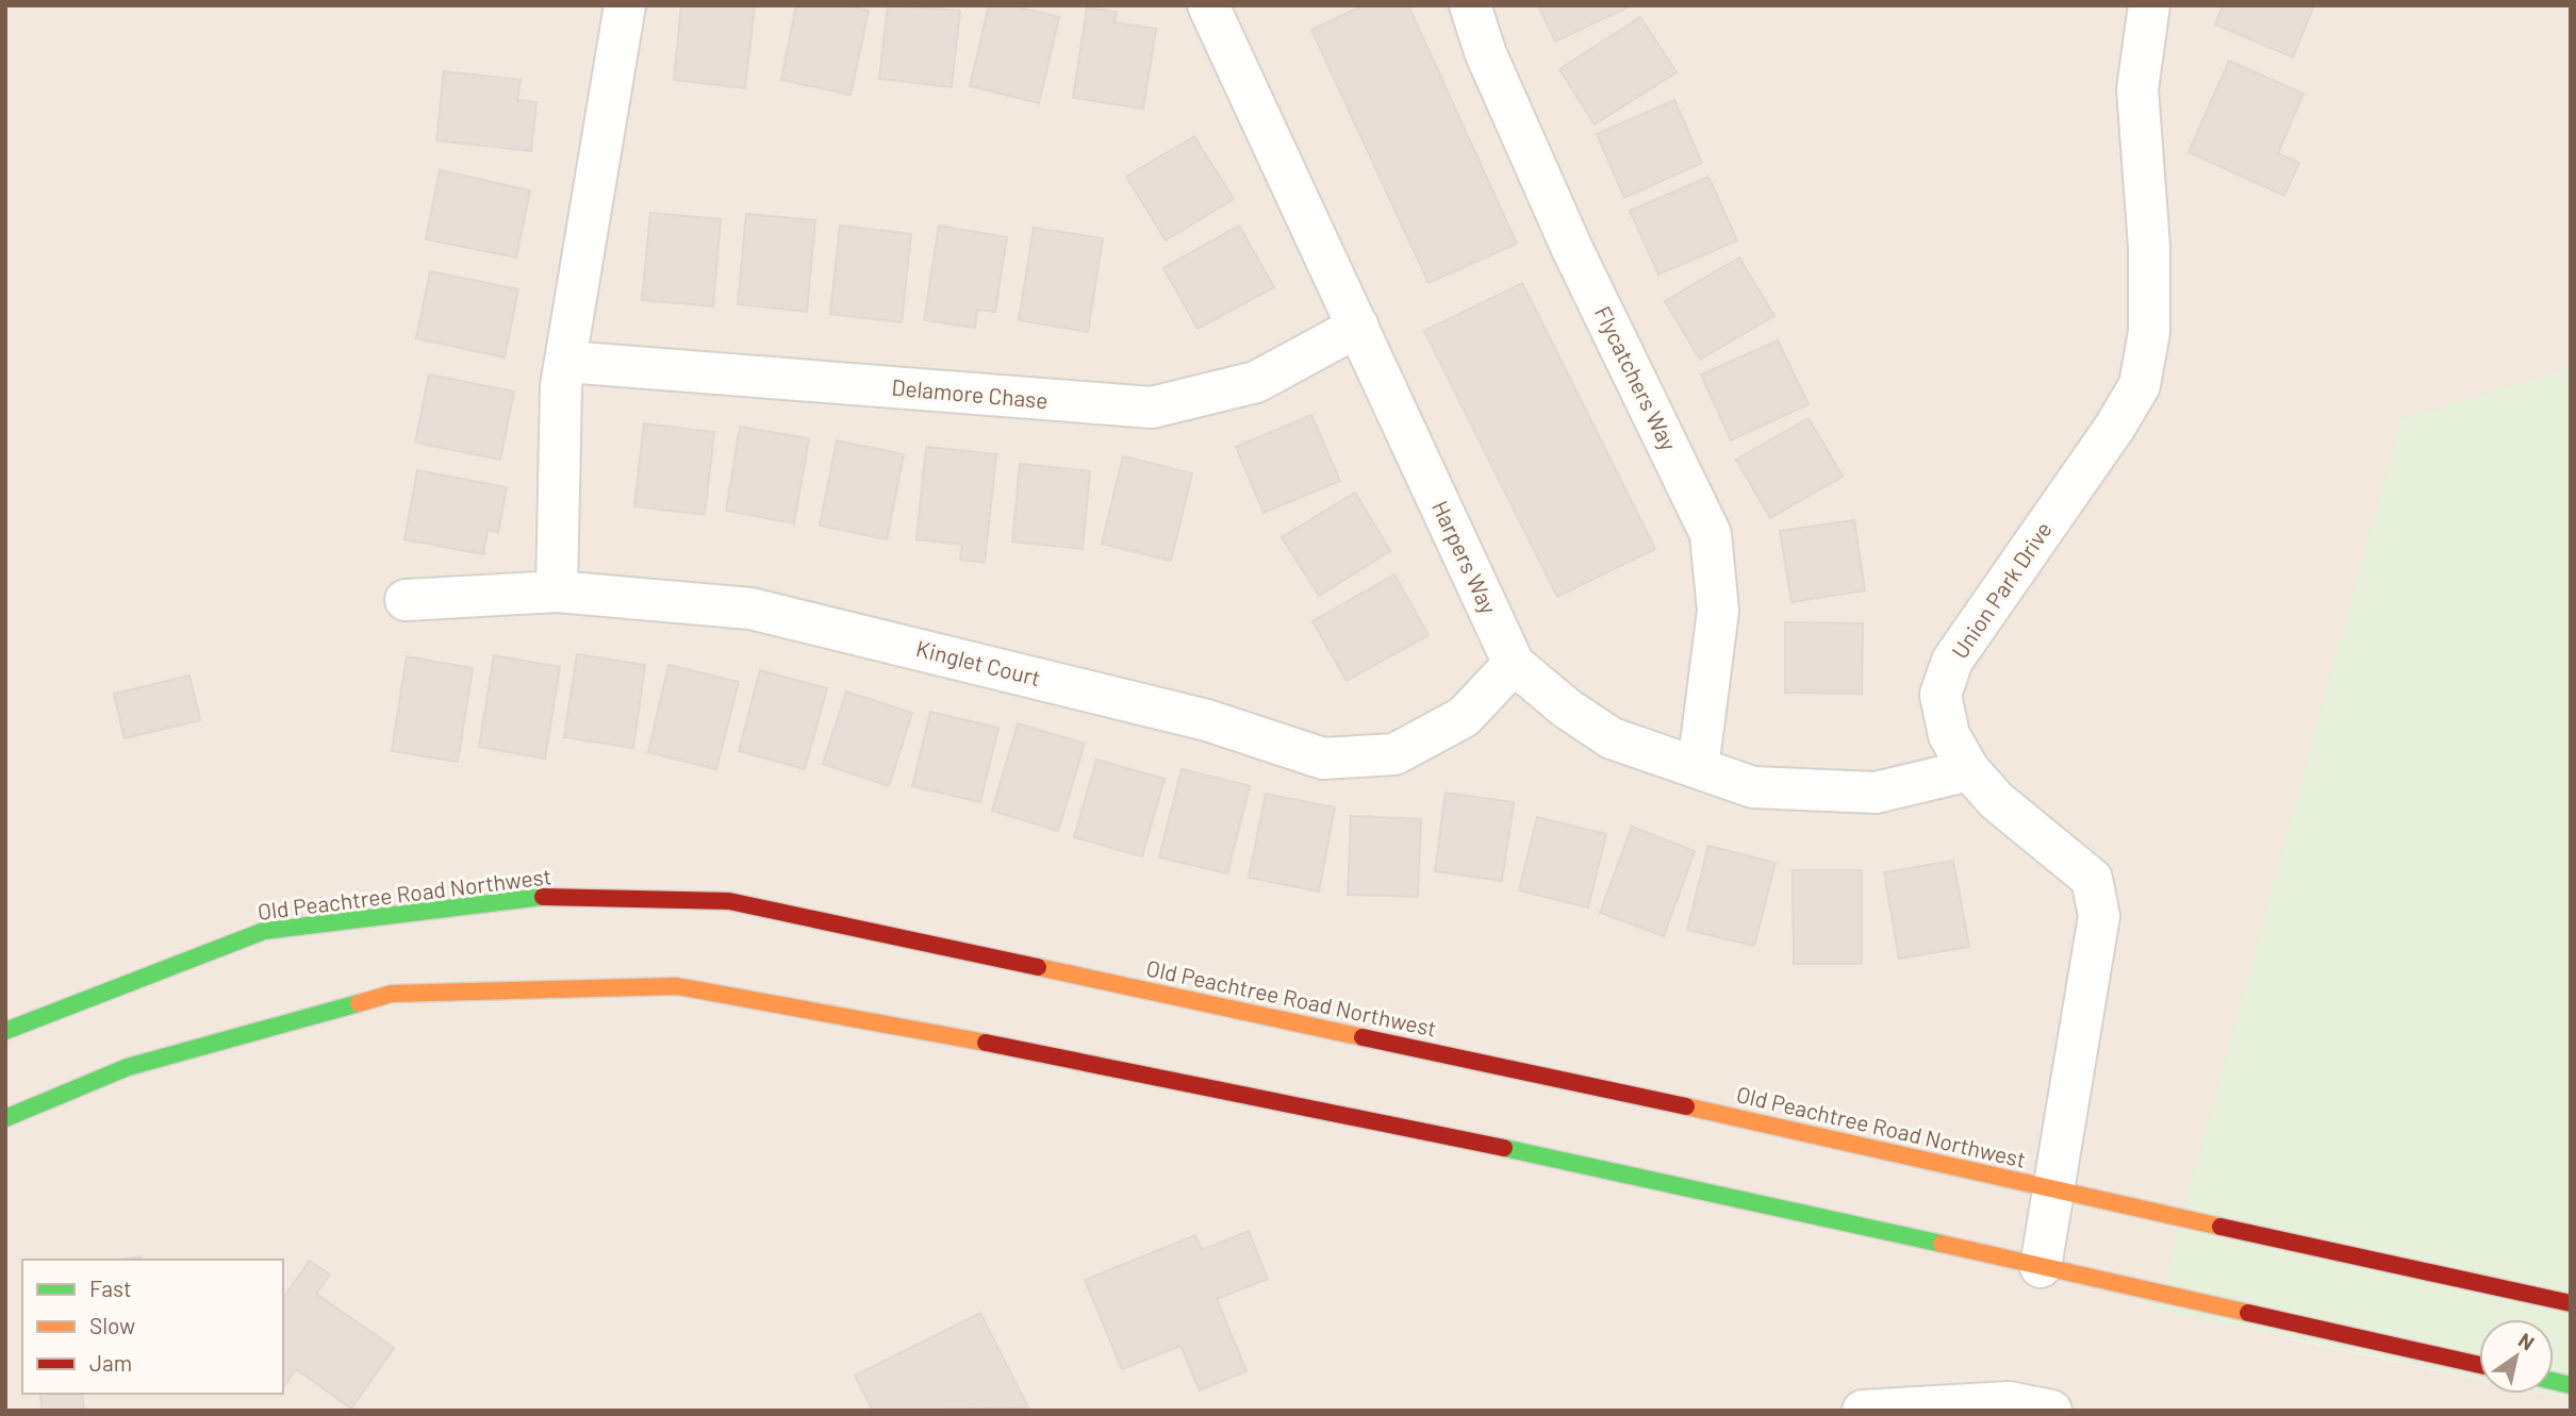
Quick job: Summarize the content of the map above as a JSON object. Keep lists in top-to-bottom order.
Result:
{
  "streets": {
    "main road": ["Old Peachtree Road Northwest"],
    "street": [
      "Flycatchers Way",
      "Delamore Chase",
      "Harpers Way",
      "Union Park Drive",
      "Kinglet Court"
    ]
  },
  "crossings": [
    ["Flycatchers Way", "Harpers Way"],
    ["Delamore Chase", "Harpers Way"],
    ["Harpers Way", "Union Park Drive"],
    ["Harpers Way", "Kinglet Court"],
    ["Union Park Drive", "Old Peachtree Road Northwest"]
  ],
  "legend": ["Fast", "Slow", "Jam"],
  "north": "top right"
}
